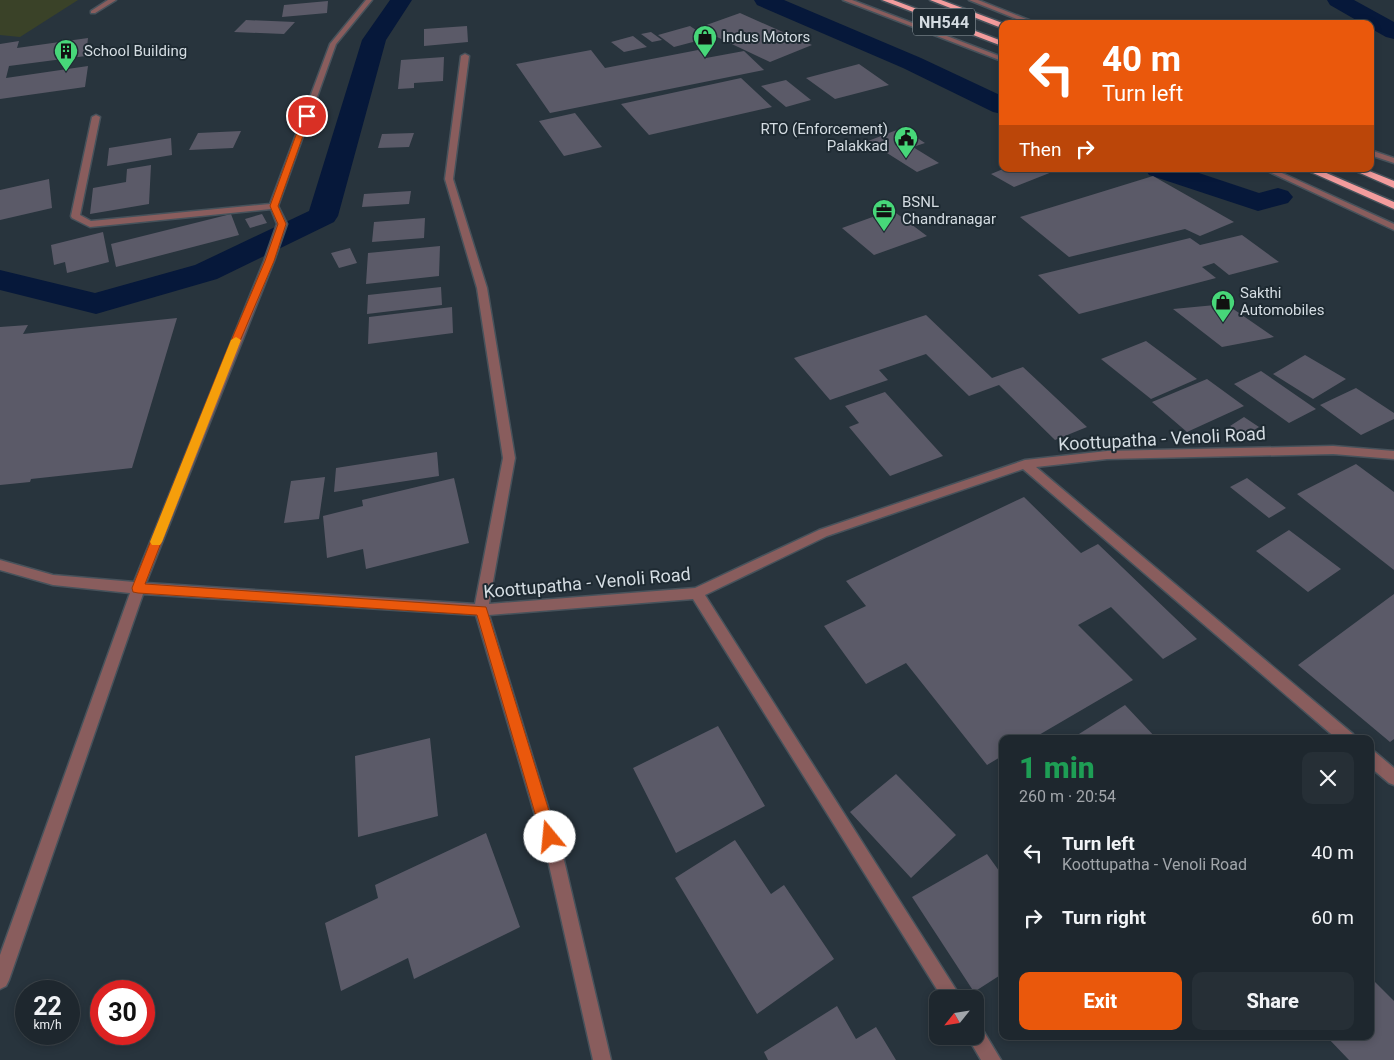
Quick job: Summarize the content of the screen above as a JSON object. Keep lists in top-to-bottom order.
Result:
{
  "streets": {
    "highway": ["NH544"],
    "street": ["Koottupatha - Venoli Road"]
  },
  "places": {
    "shop": ["Indus Motors", "Sakthi Automobiles"],
    "building": ["School Building"],
    "public building": ["RTO (Enforcement) Palakkad"],
    "office": ["BSNL Chandranagar"]
  },
  "north": "bottom left",
  "page": {
    "turn": ["40 m", "Turn left"],
    "then": "Then",
    "heading": ["1 min", "260 m · 20:54"],
    "list": [
      {
        "name": "Turn left",
        "note": "Koottupatha - Venoli Road",
        "value": "40 m"
      },
      {
        "name": "Turn right",
        "value": "60 m"
      }
    ],
    "buttons": ["Exit", "Share"],
    "speed": "22 km/h",
    "limit": "30"
  }
}
